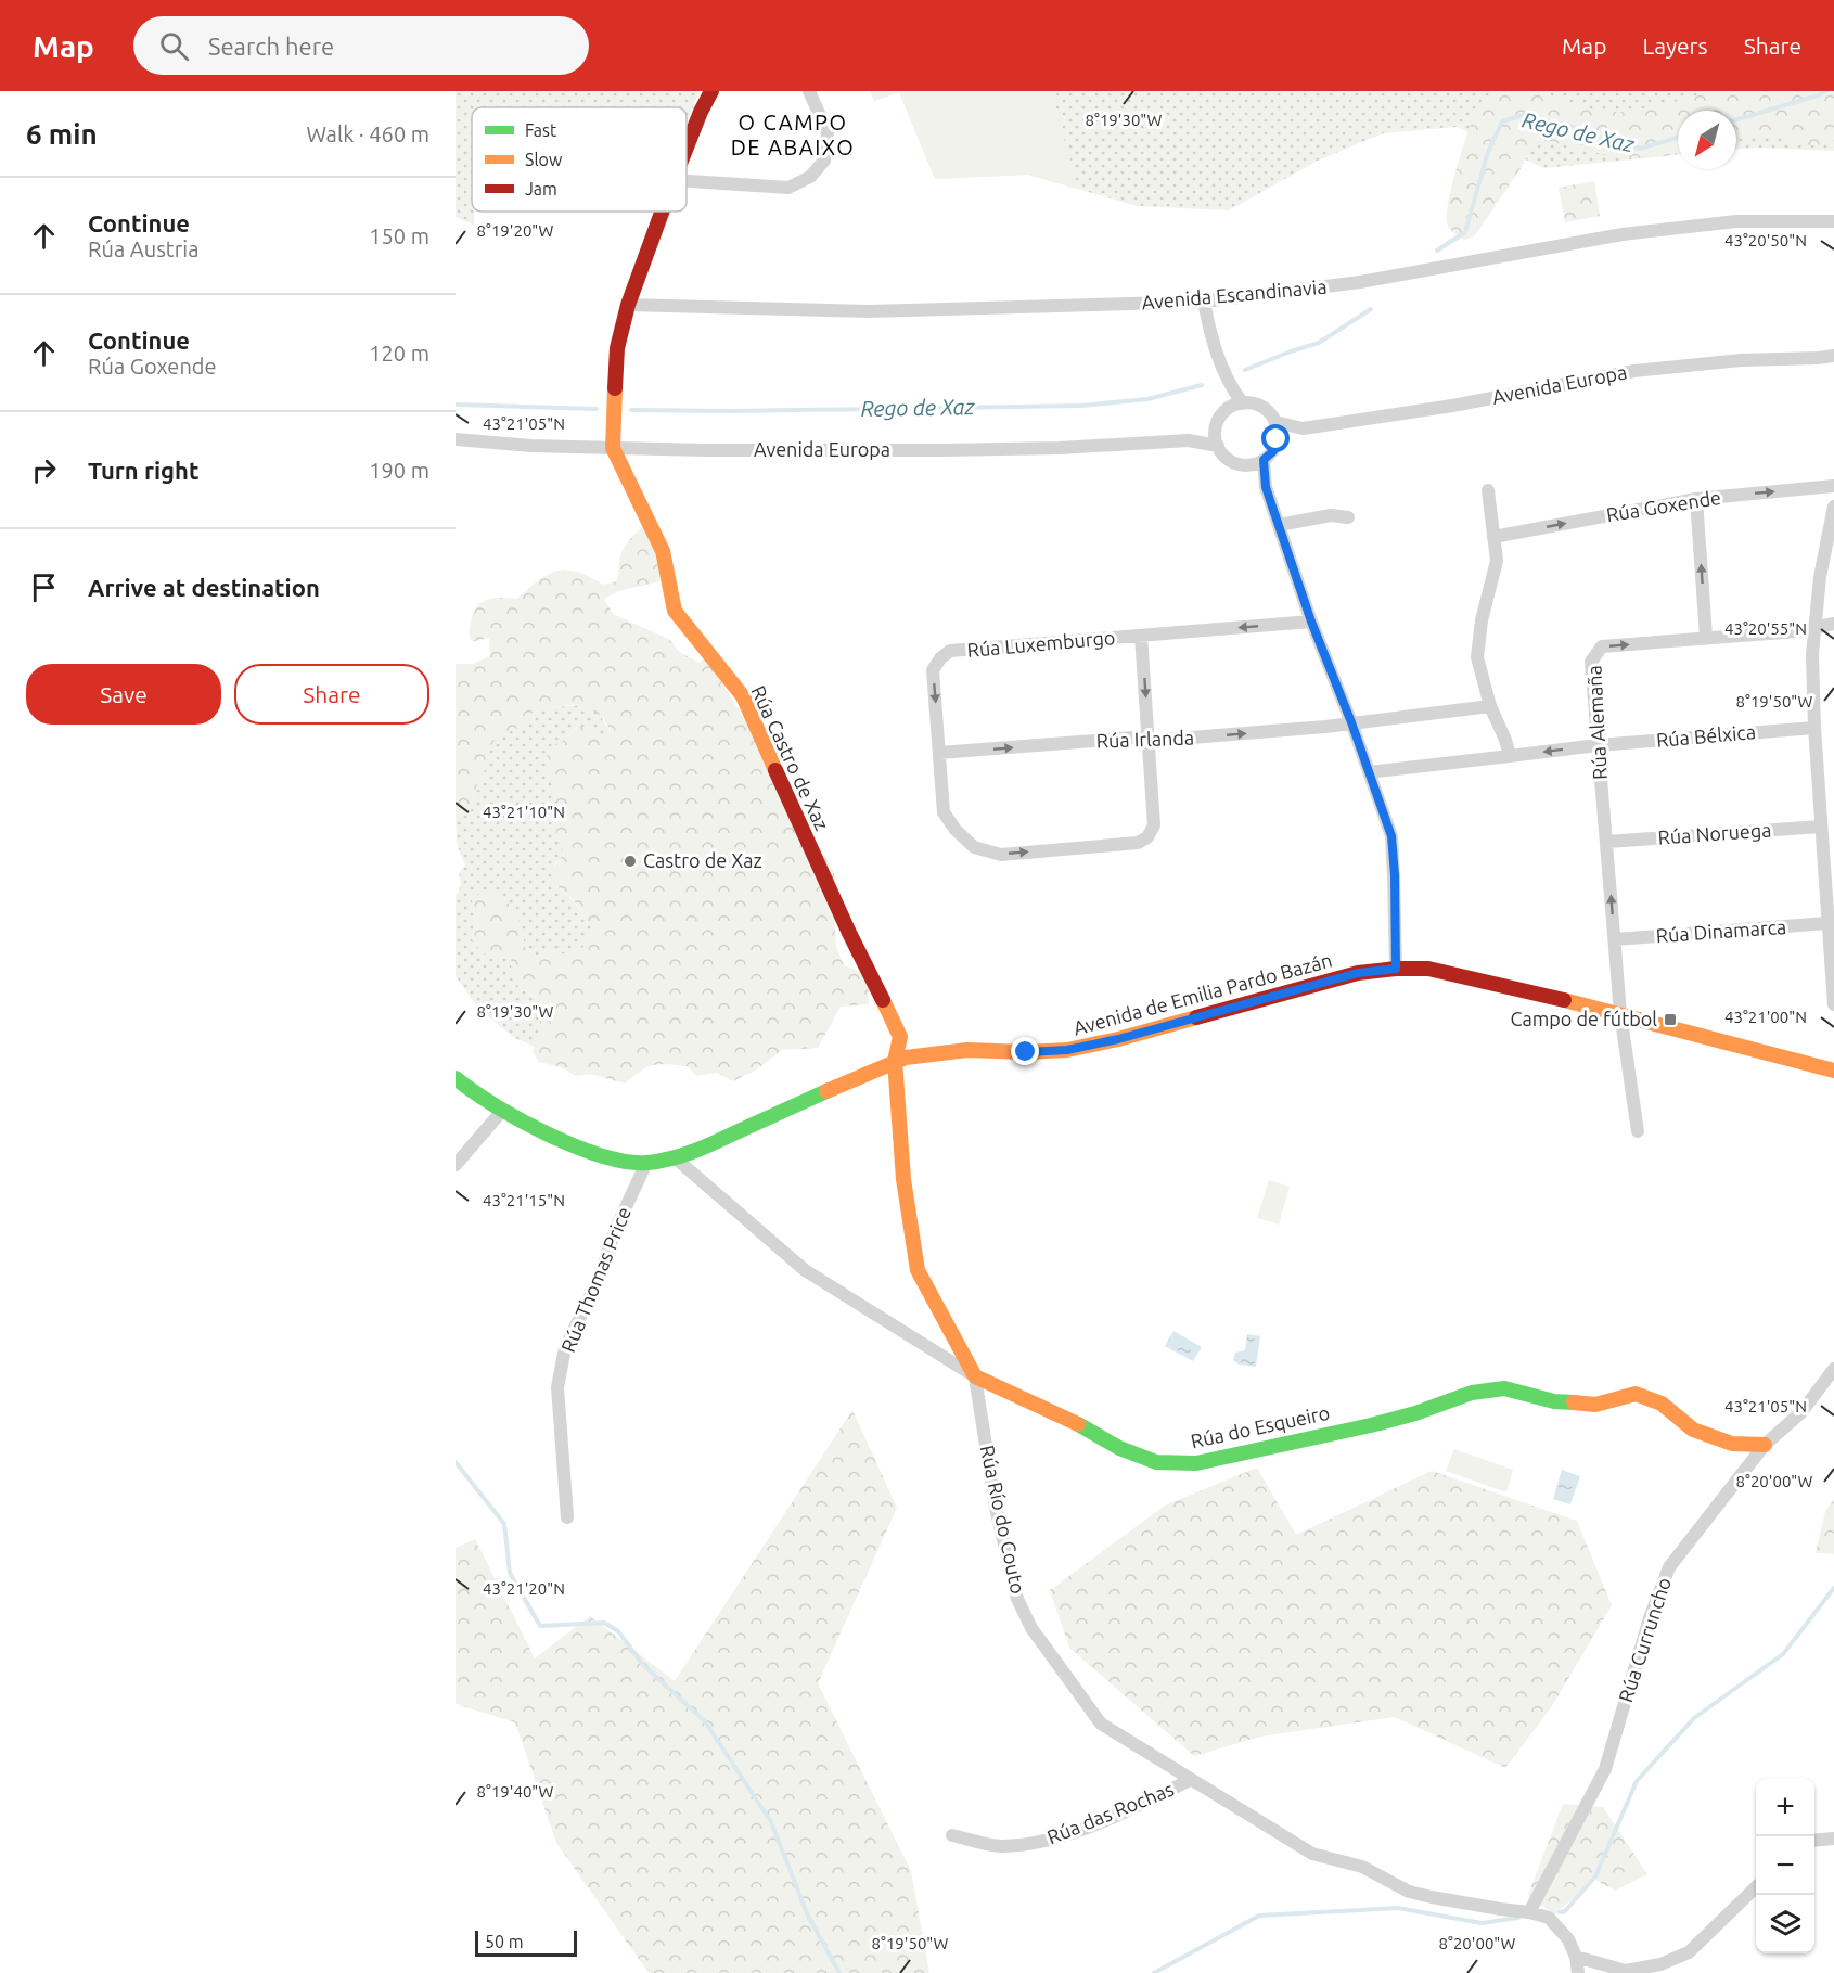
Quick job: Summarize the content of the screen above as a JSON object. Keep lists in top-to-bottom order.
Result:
{
  "streets": {
    "street": [
      "Avenida Escandinavia",
      "Avenida Europa",
      "Rúa Goxende",
      "Rúa Luxemburgo",
      "Rúa Alemaña",
      "Rúa Bélxica",
      "Rúa Irlanda",
      "Rúa Castro de Xaz",
      "Rúa Noruega",
      "Rúa Dinamarca",
      "Avenida de Emilia Pardo Bazán",
      "Rúa Thomas Price",
      "Rúa do Esqueiro",
      "Rúa Río do Couto",
      "Rúa Curruncho",
      "Rúa das Rochas"
    ]
  },
  "crossings": [
    ["Avenida Escandinavia", "Rúa Castro de Xaz"],
    ["Avenida Europa", "Rúa Castro de Xaz"],
    ["Rúa Luxemburgo", "Rúa Irlanda"],
    ["Rúa Alemaña", "Rúa Bélxica"],
    ["Rúa Alemaña", "Rúa Noruega"],
    ["Rúa Alemaña", "Rúa Dinamarca"],
    ["Rúa Alemaña", "Avenida de Emilia Pardo Bazán"],
    ["Rúa Castro de Xaz", "Avenida de Emilia Pardo Bazán"],
    ["Avenida de Emilia Pardo Bazán", "Rúa Thomas Price"],
    ["Rúa do Esqueiro", "Rúa Río do Couto"],
    ["Rúa do Esqueiro", "Rúa Curruncho"],
    ["Rúa Río do Couto", "Rúa Curruncho"],
    ["Rúa Río do Couto", "Rúa das Rochas"]
  ],
  "one_way": ["Rúa Goxende", "Rúa Irlanda"],
  "districts": ["O CAMPO DE ABAIXO"],
  "water": ["Rego de Xaz"],
  "places": {
    "other": ["Castro de Xaz"],
    "transit": ["Campo de fútbol"]
  },
  "legend": ["Fast", "Slow", "Jam"],
  "scale_bar": "50 m",
  "north": "bottom left",
  "page": {
    "header": "Map",
    "search": "Search here",
    "nav": ["Map", "Layers", "Share"],
    "heading": ["6 min", "Walk · 460 m"],
    "list": [
      ["Continue", "Rúa Austria", "150 m"],
      ["Continue", "Rúa Goxende", "120 m"],
      ["Turn right", "190 m"],
      "Arrive at destination"
    ],
    "buttons": ["Save", "Share"],
    "map_buttons": ["+", "−"],
    "scale": "50 m"
  },
  "coordinates": [
    "8°19'30\"W",
    "8°19'20\"W",
    "43°20'50\"N",
    "43°21'05\"N",
    "43°20'55\"N",
    "8°19'50\"W",
    "43°21'10\"N",
    "43°21'00\"N",
    "43°21'15\"N",
    "8°20'00\"W",
    "43°21'20\"N",
    "8°19'40\"W"
  ]
}
